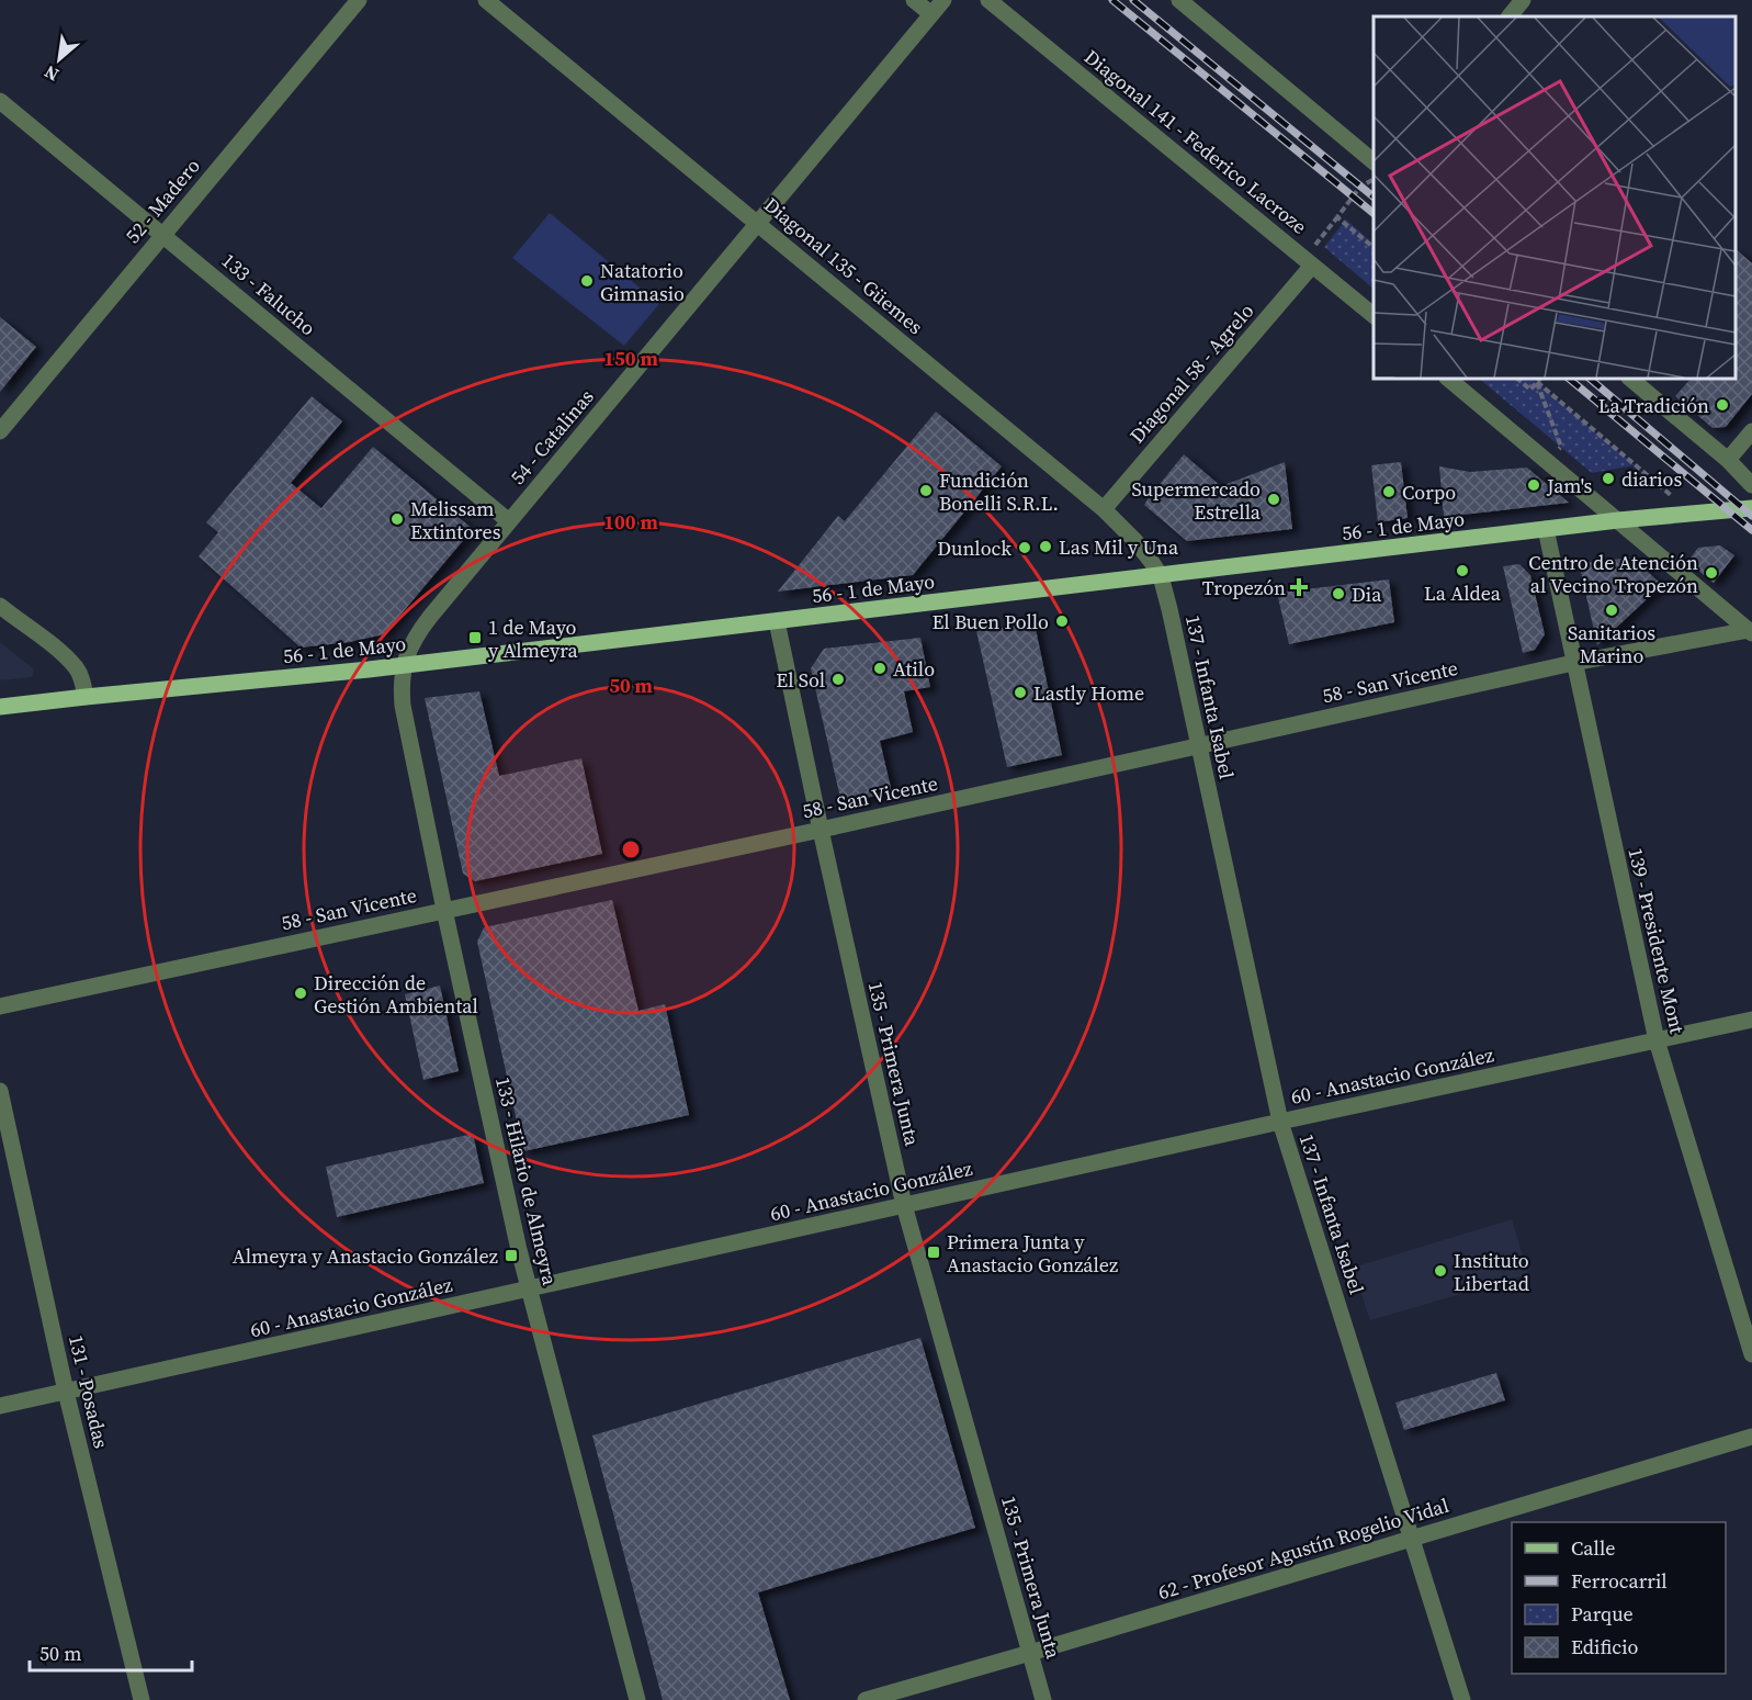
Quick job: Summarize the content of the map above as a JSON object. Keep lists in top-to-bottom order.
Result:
{
  "streets": {
    "main road": ["56 - 1 de Mayo"],
    "street": [
      "Diagonal 141 - Federico Lacroze",
      "52 - Madero",
      "Diagonal 135 - Güemes",
      "133 - Falucho",
      "Diagonal 58 - Agrelo",
      "54 - Catalinas",
      "58 - San Vicente",
      "137 - Infanta Isabel",
      "139 - Presidente Mont",
      "135 - Primera Junta",
      "60 - Anastacio González",
      "133 - Hilario de Almeyra",
      "131 - Posadas",
      "62 - Profesor Agustín Rogelio Vidal"
    ]
  },
  "crossings": [
    ["Diagonal 141 - Federico Lacroze", "Diagonal 58 - Agrelo"],
    ["52 - Madero", "133 - Falucho"],
    ["Diagonal 135 - Güemes", "Diagonal 58 - Agrelo"],
    ["Diagonal 135 - Güemes", "54 - Catalinas"],
    ["Diagonal 135 - Güemes", "56 - 1 de Mayo"],
    ["Diagonal 135 - Güemes", "137 - Infanta Isabel"],
    ["133 - Falucho", "54 - Catalinas"],
    ["54 - Catalinas", "56 - 1 de Mayo"],
    ["54 - Catalinas", "133 - Hilario de Almeyra"],
    ["56 - 1 de Mayo", "137 - Infanta Isabel"],
    ["56 - 1 de Mayo", "139 - Presidente Mont"],
    ["56 - 1 de Mayo", "135 - Primera Junta"],
    ["56 - 1 de Mayo", "133 - Hilario de Almeyra"],
    ["58 - San Vicente", "137 - Infanta Isabel"],
    ["58 - San Vicente", "139 - Presidente Mont"],
    ["58 - San Vicente", "135 - Primera Junta"],
    ["58 - San Vicente", "133 - Hilario de Almeyra"],
    ["137 - Infanta Isabel", "60 - Anastacio González"],
    ["137 - Infanta Isabel", "62 - Profesor Agustín Rogelio Vidal"],
    ["139 - Presidente Mont", "60 - Anastacio González"],
    ["135 - Primera Junta", "60 - Anastacio González"],
    ["135 - Primera Junta", "62 - Profesor Agustín Rogelio Vidal"],
    ["60 - Anastacio González", "133 - Hilario de Almeyra"],
    ["60 - Anastacio González", "131 - Posadas"]
  ],
  "places": {
    "other": [
      "Natatorio Gimnasio",
      "La Tradición",
      "diarios",
      "Jam's",
      "Fundición Bonelli S.R.L.",
      "Corpo",
      "Supermercado Estrella",
      "Melissam Extintores",
      "Las Mil y Una",
      "Dunlock",
      "La Aldea",
      "Centro de Atención al Vecino Tropezón",
      "Dia",
      "Sanitarios Marino",
      "El Buen Pollo",
      "Atilo",
      "El Sol",
      "Lastly Home",
      "Dirección de Gestión Ambiental",
      "Instituto Libertad"
    ],
    "health": ["Tropezón"],
    "transit": ["1 de Mayo y Almeyra", "Primera Junta y Anastacio González", "Almeyra y Anastacio González"]
  },
  "legend": [
    "Calle",
    "Ferrocarril",
    "Parque",
    "Edificio"
  ],
  "scale_bar": "50 m",
  "north": "bottom left",
  "rings": ["150 m", "100 m", "50 m"]
}
